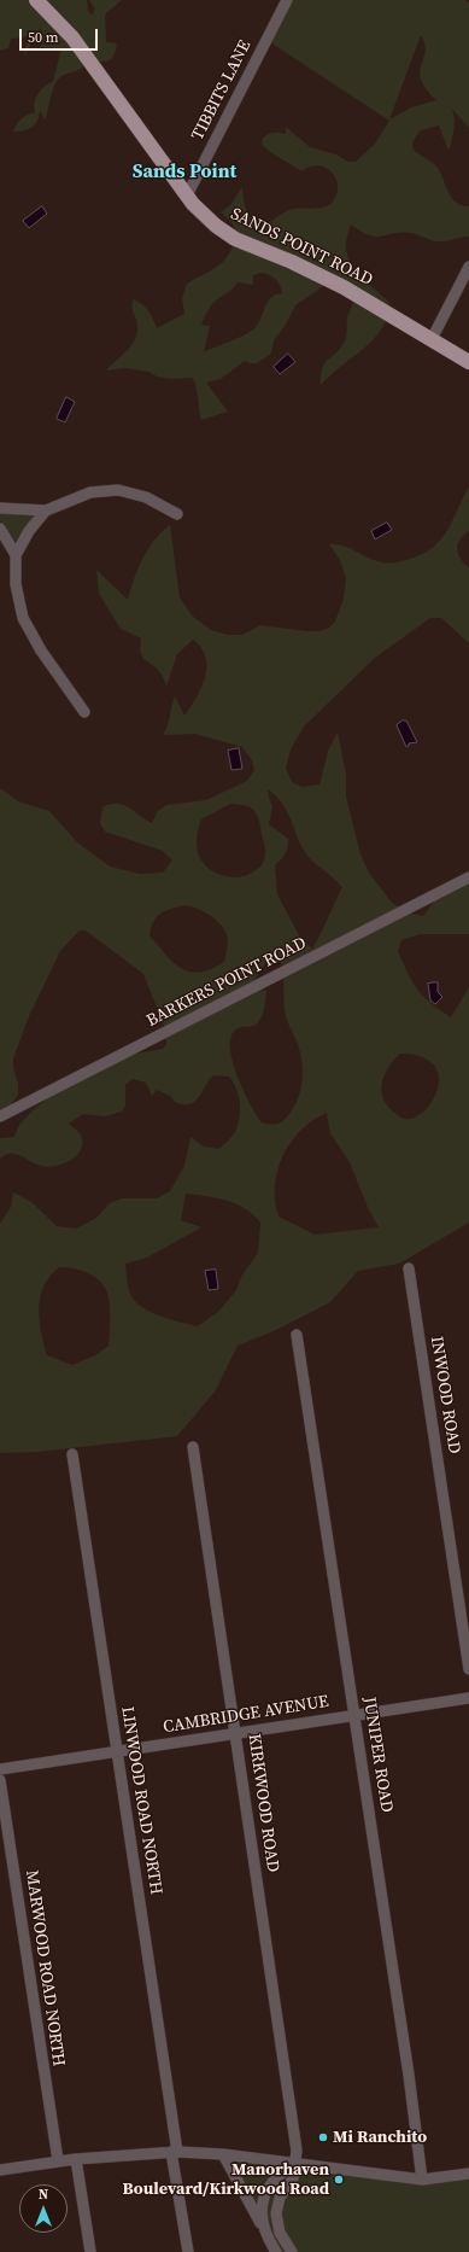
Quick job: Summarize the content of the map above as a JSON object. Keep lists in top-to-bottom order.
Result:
{
  "streets": {
    "main road": ["SANDS POINT ROAD"],
    "street": [
      "TIBBITS LANE",
      "BARKERS POINT ROAD",
      "INWOOD ROAD",
      "CAMBRIDGE AVENUE",
      "JUNIPER ROAD",
      "LINWOOD ROAD NORTH",
      "KIRKWOOD ROAD",
      "MARWOOD ROAD NORTH"
    ]
  },
  "crossings": [
    ["TIBBITS LANE", "SANDS POINT ROAD"],
    ["CAMBRIDGE AVENUE", "JUNIPER ROAD"],
    ["CAMBRIDGE AVENUE", "LINWOOD ROAD NORTH"],
    ["CAMBRIDGE AVENUE", "KIRKWOOD ROAD"]
  ],
  "districts": ["Sands Point"],
  "places": ["Mi Ranchito", "Manorhaven Boulevard/Kirkwood Road"],
  "scale_bar": "50 m",
  "north": "top"
}
